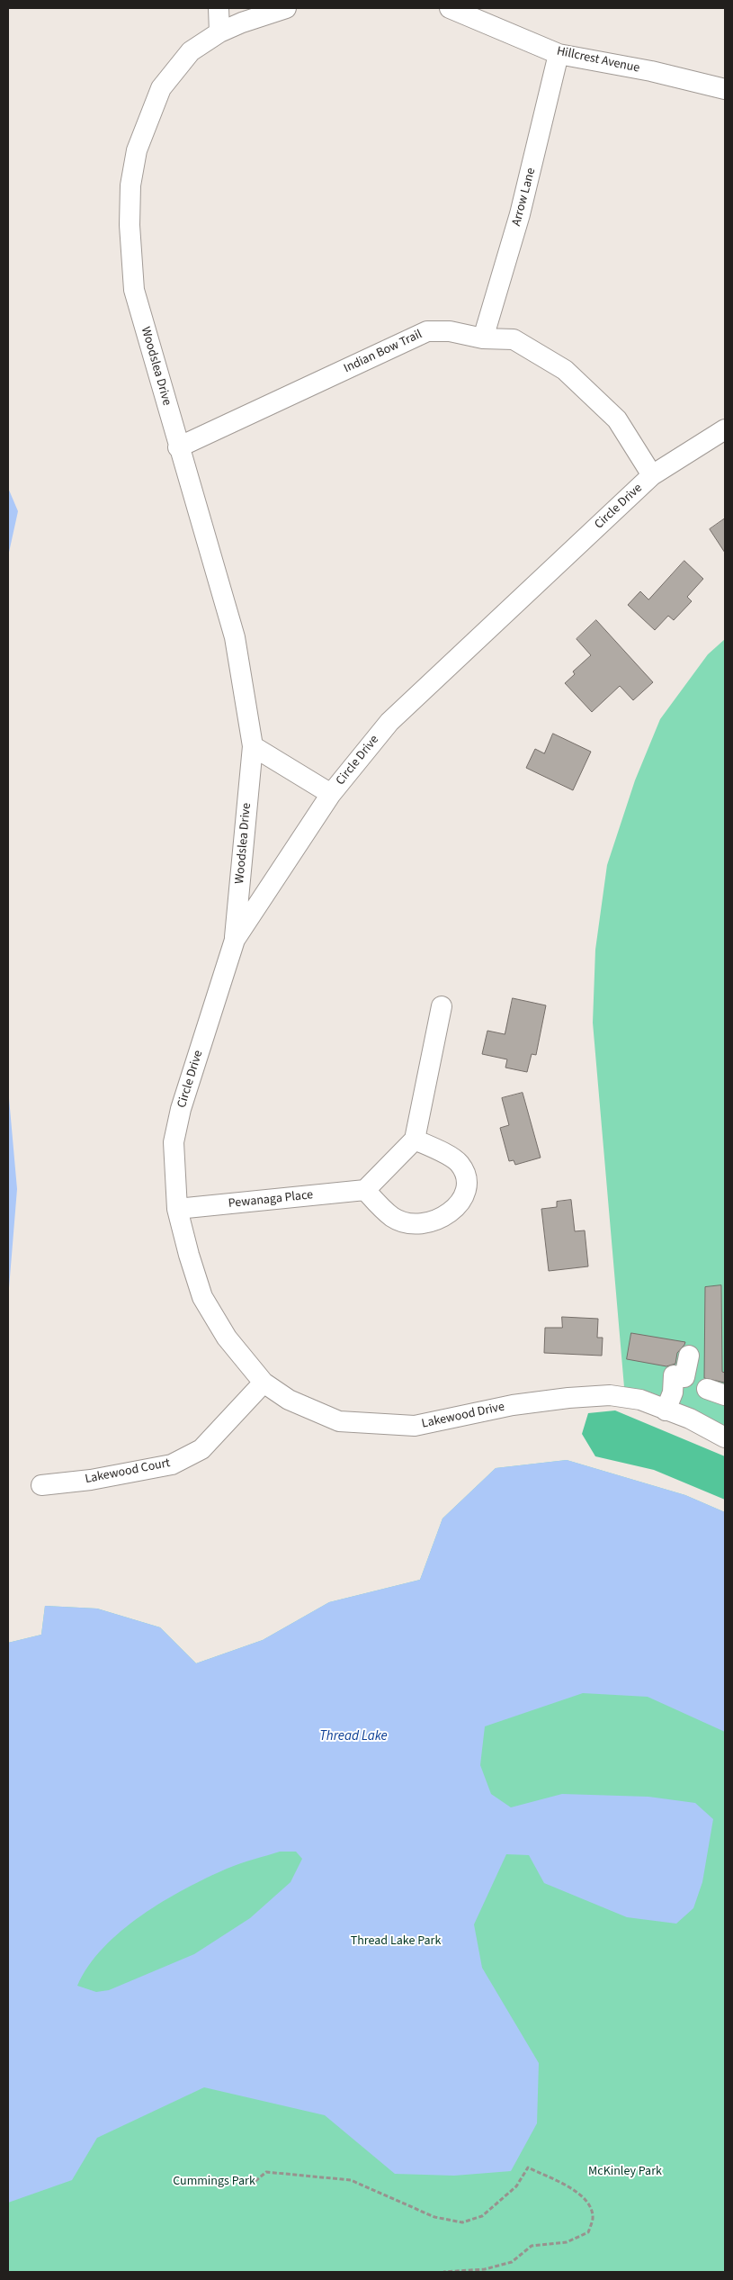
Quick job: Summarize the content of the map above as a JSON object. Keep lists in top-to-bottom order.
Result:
{
  "streets": {
    "street": [
      "Hillcrest Avenue",
      "Arrow Lane",
      "Indian Bow Trail",
      "Woodslea Drive",
      "Circle Drive",
      "Pewanaga Place",
      "Lakewood Drive",
      "Lakewood Court"
    ]
  },
  "crossings": [
    ["Hillcrest Avenue", "Arrow Lane"],
    ["Arrow Lane", "Indian Bow Trail"],
    ["Indian Bow Trail", "Woodslea Drive"],
    ["Indian Bow Trail", "Circle Drive"],
    ["Woodslea Drive", "Circle Drive"],
    ["Circle Drive", "Pewanaga Place"],
    ["Circle Drive", "Lakewood Drive"],
    ["Pewanaga Place", "Lakewood Drive"],
    ["Lakewood Drive", "Lakewood Court"]
  ],
  "water": ["Thread Lake"],
  "parks": ["Thread Lake Park", "McKinley Park", "Cummings Park"]
}
